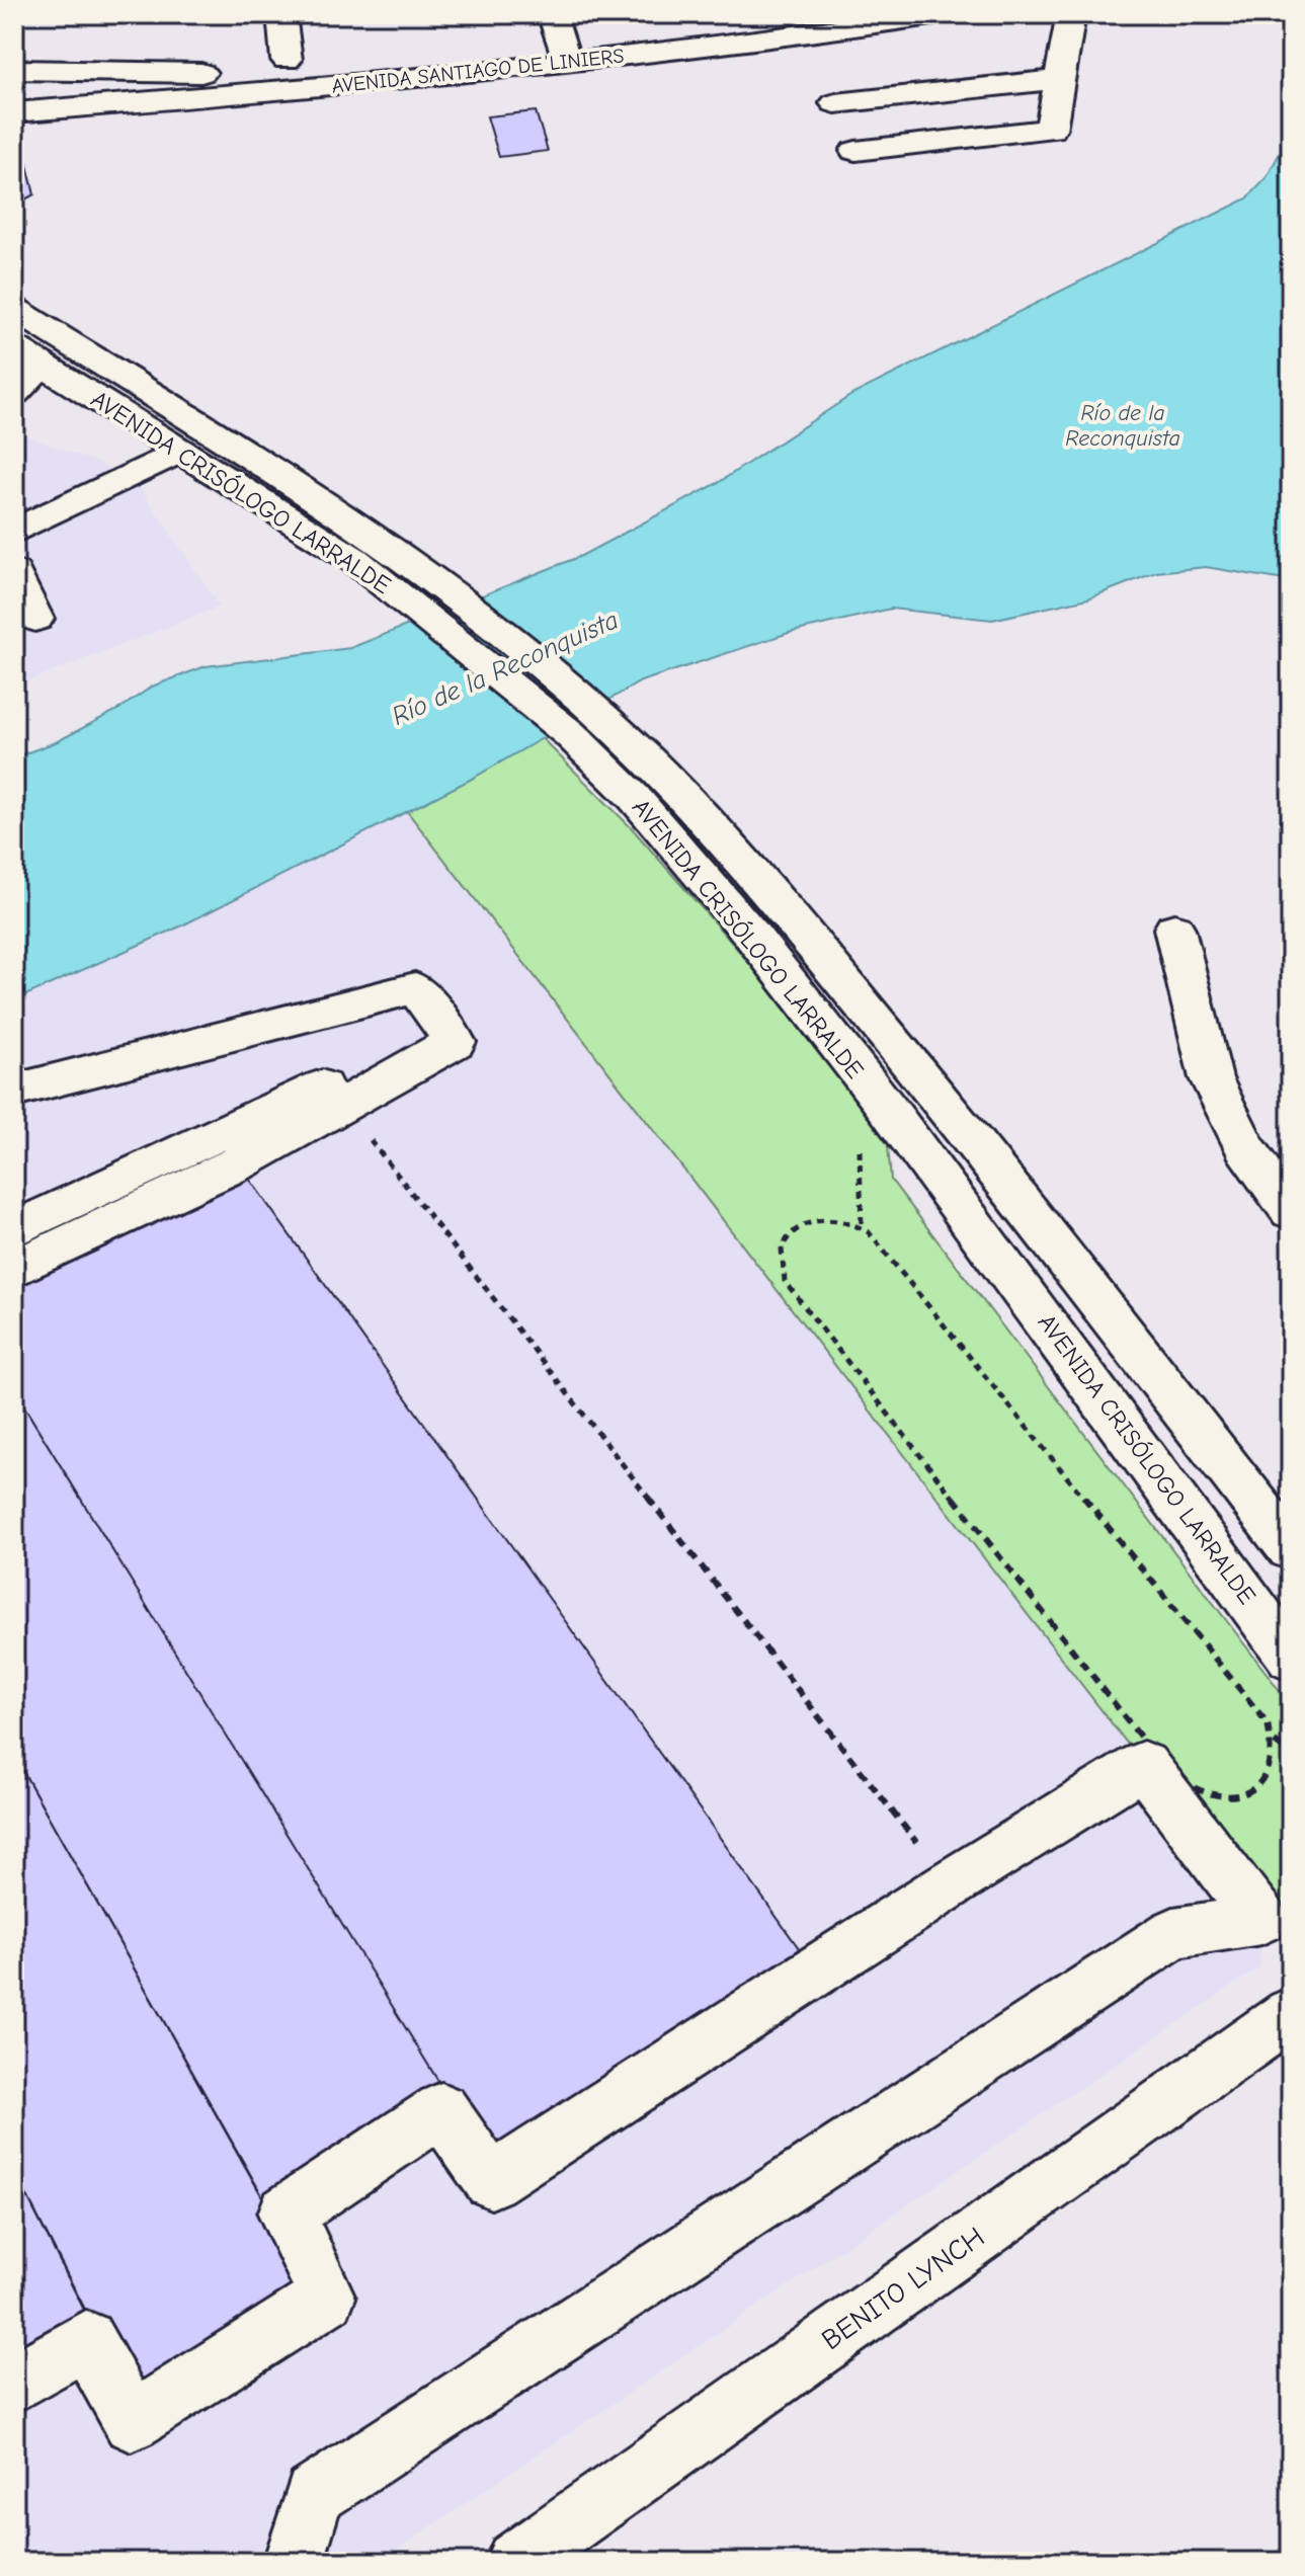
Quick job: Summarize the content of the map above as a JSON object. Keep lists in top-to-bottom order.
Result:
{
  "streets": {
    "main road": ["AVENIDA SANTIAGO DE LINIERS", "AVENIDA CRISÓLOGO LARRALDE", "BENITO LYNCH"]
  },
  "water": ["Río de la Reconquista"]
}
